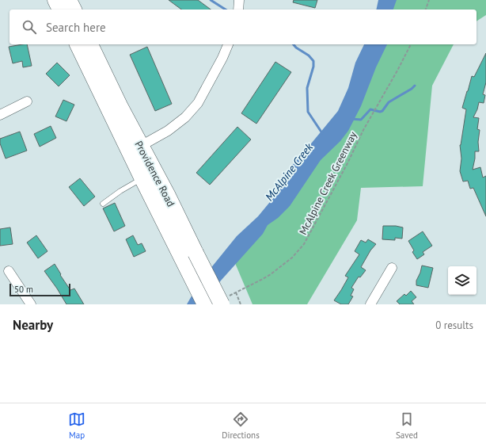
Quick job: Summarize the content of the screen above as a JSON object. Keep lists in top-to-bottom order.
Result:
{
  "streets": {
    "main road": ["Providence Road"],
    "path": ["McAlpine Creek Greenway"]
  },
  "water": ["McAlpine Creek"],
  "scale_bar": "50 m",
  "page": {
    "search": "Search here",
    "scale": "50 m",
    "heading": ["Nearby", "0 results"],
    "nav": ["Map", "Directions", "Saved"]
  }
}
